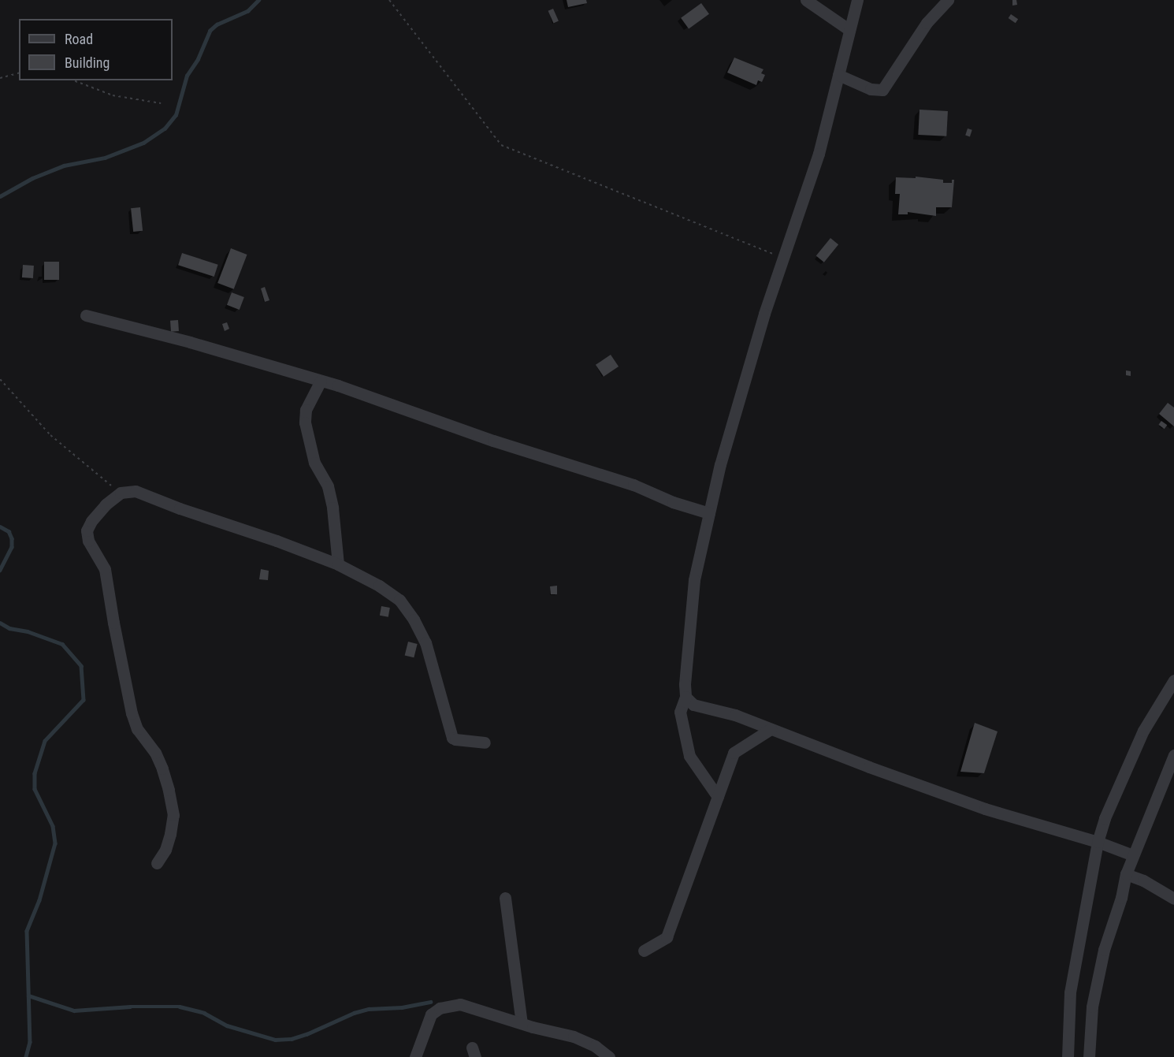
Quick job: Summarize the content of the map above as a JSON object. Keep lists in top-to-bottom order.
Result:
{
  "legend": ["Road", "Building"]
}
